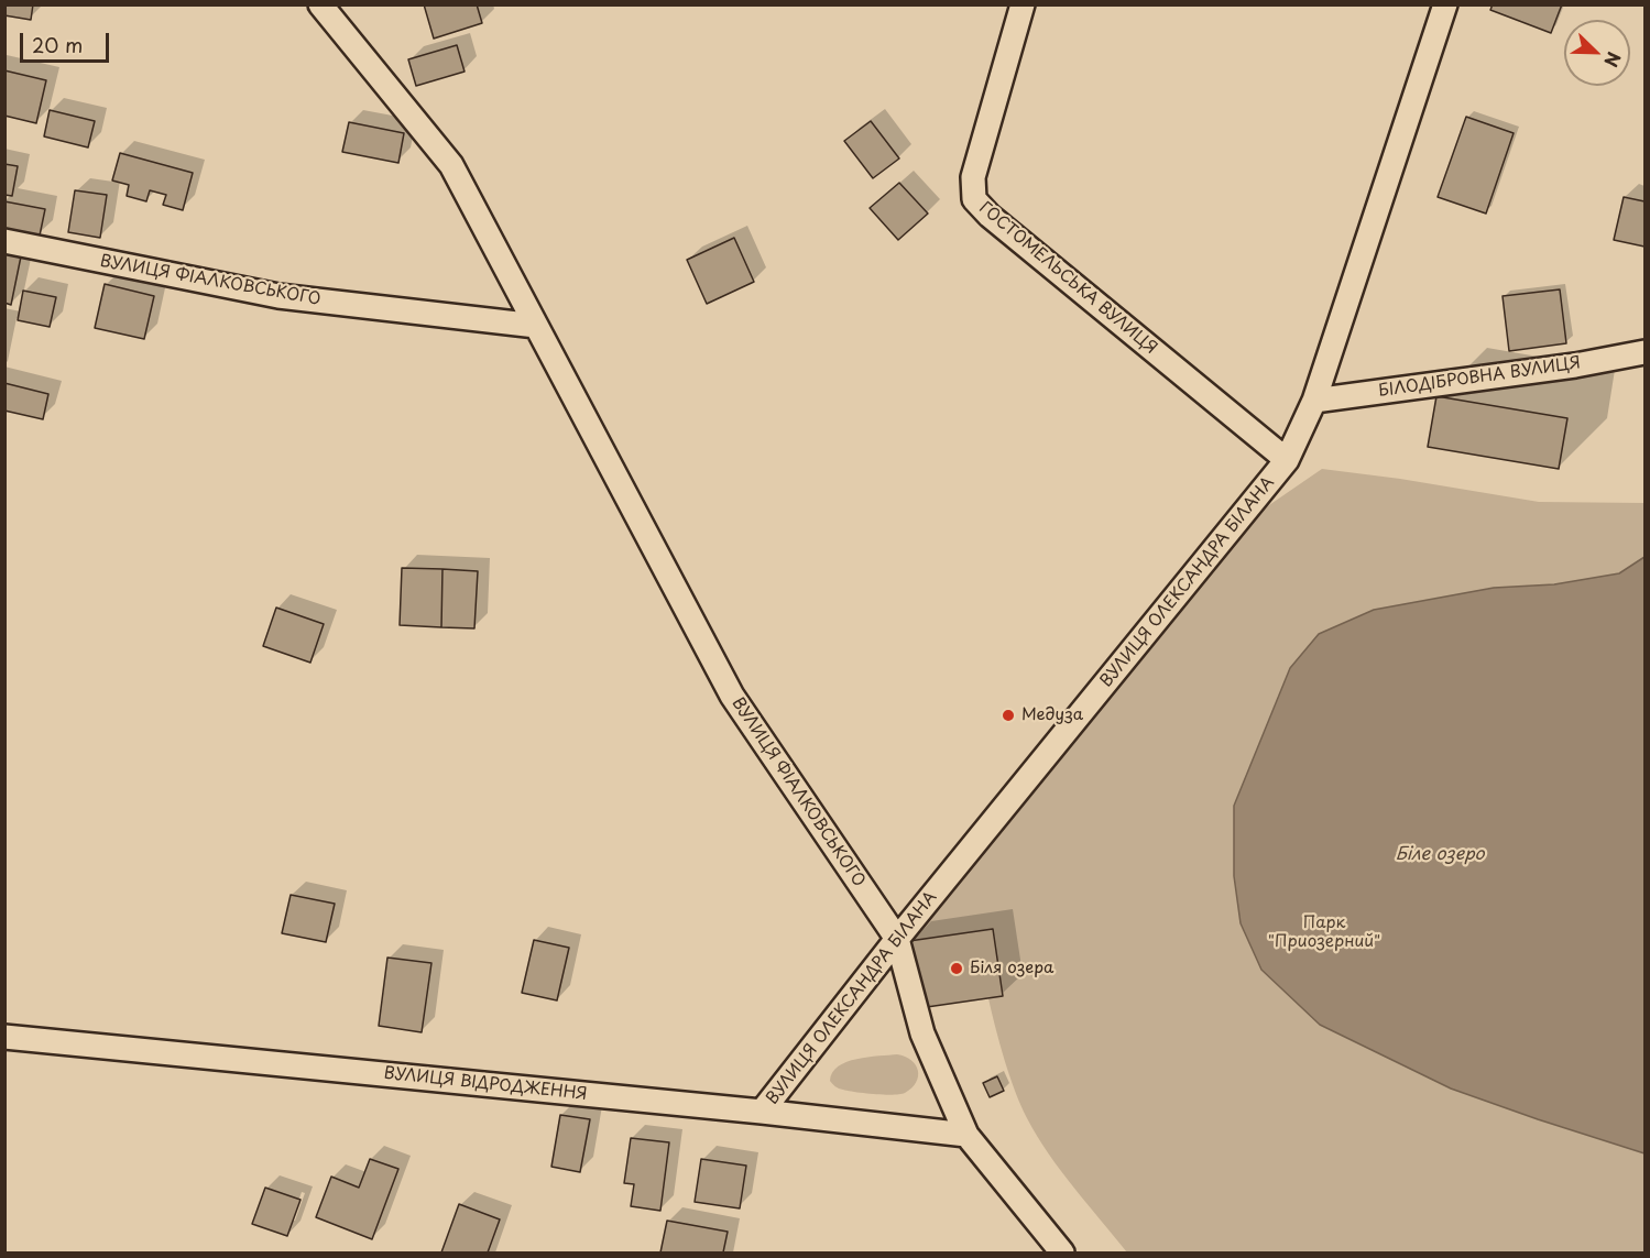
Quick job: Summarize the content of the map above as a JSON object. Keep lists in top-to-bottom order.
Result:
{
  "streets": {
    "street": [
      "ГОСТОМЕЛЬСЬКА ВУЛИЦЯ",
      "ВУЛИЦЯ ФІАЛКОВСЬКОГО",
      "БІЛОДІБРОВНА ВУЛИЦЯ",
      "ВУЛИЦЯ ОЛЕКСАНДРА БІЛАНА",
      "ВУЛИЦЯ ВІДРОДЖЕННЯ"
    ]
  },
  "crossings": [
    ["ГОСТОМЕЛЬСЬКА ВУЛИЦЯ", "ВУЛИЦЯ ОЛЕКСАНДРА БІЛАНА"],
    ["ВУЛИЦЯ ФІАЛКОВСЬКОГО", "ВУЛИЦЯ ОЛЕКСАНДРА БІЛАНА"],
    ["ВУЛИЦЯ ФІАЛКОВСЬКОГО", "ВУЛИЦЯ ВІДРОДЖЕННЯ"],
    ["БІЛОДІБРОВНА ВУЛИЦЯ", "ВУЛИЦЯ ОЛЕКСАНДРА БІЛАНА"],
    ["ВУЛИЦЯ ОЛЕКСАНДРА БІЛАНА", "ВУЛИЦЯ ВІДРОДЖЕННЯ"]
  ],
  "water": ["Біле озеро"],
  "parks": ["Парк \"Приозерний\""],
  "places": ["Медуза", "Біля озера"],
  "scale_bar": "20 m",
  "north": "bottom right"
}
